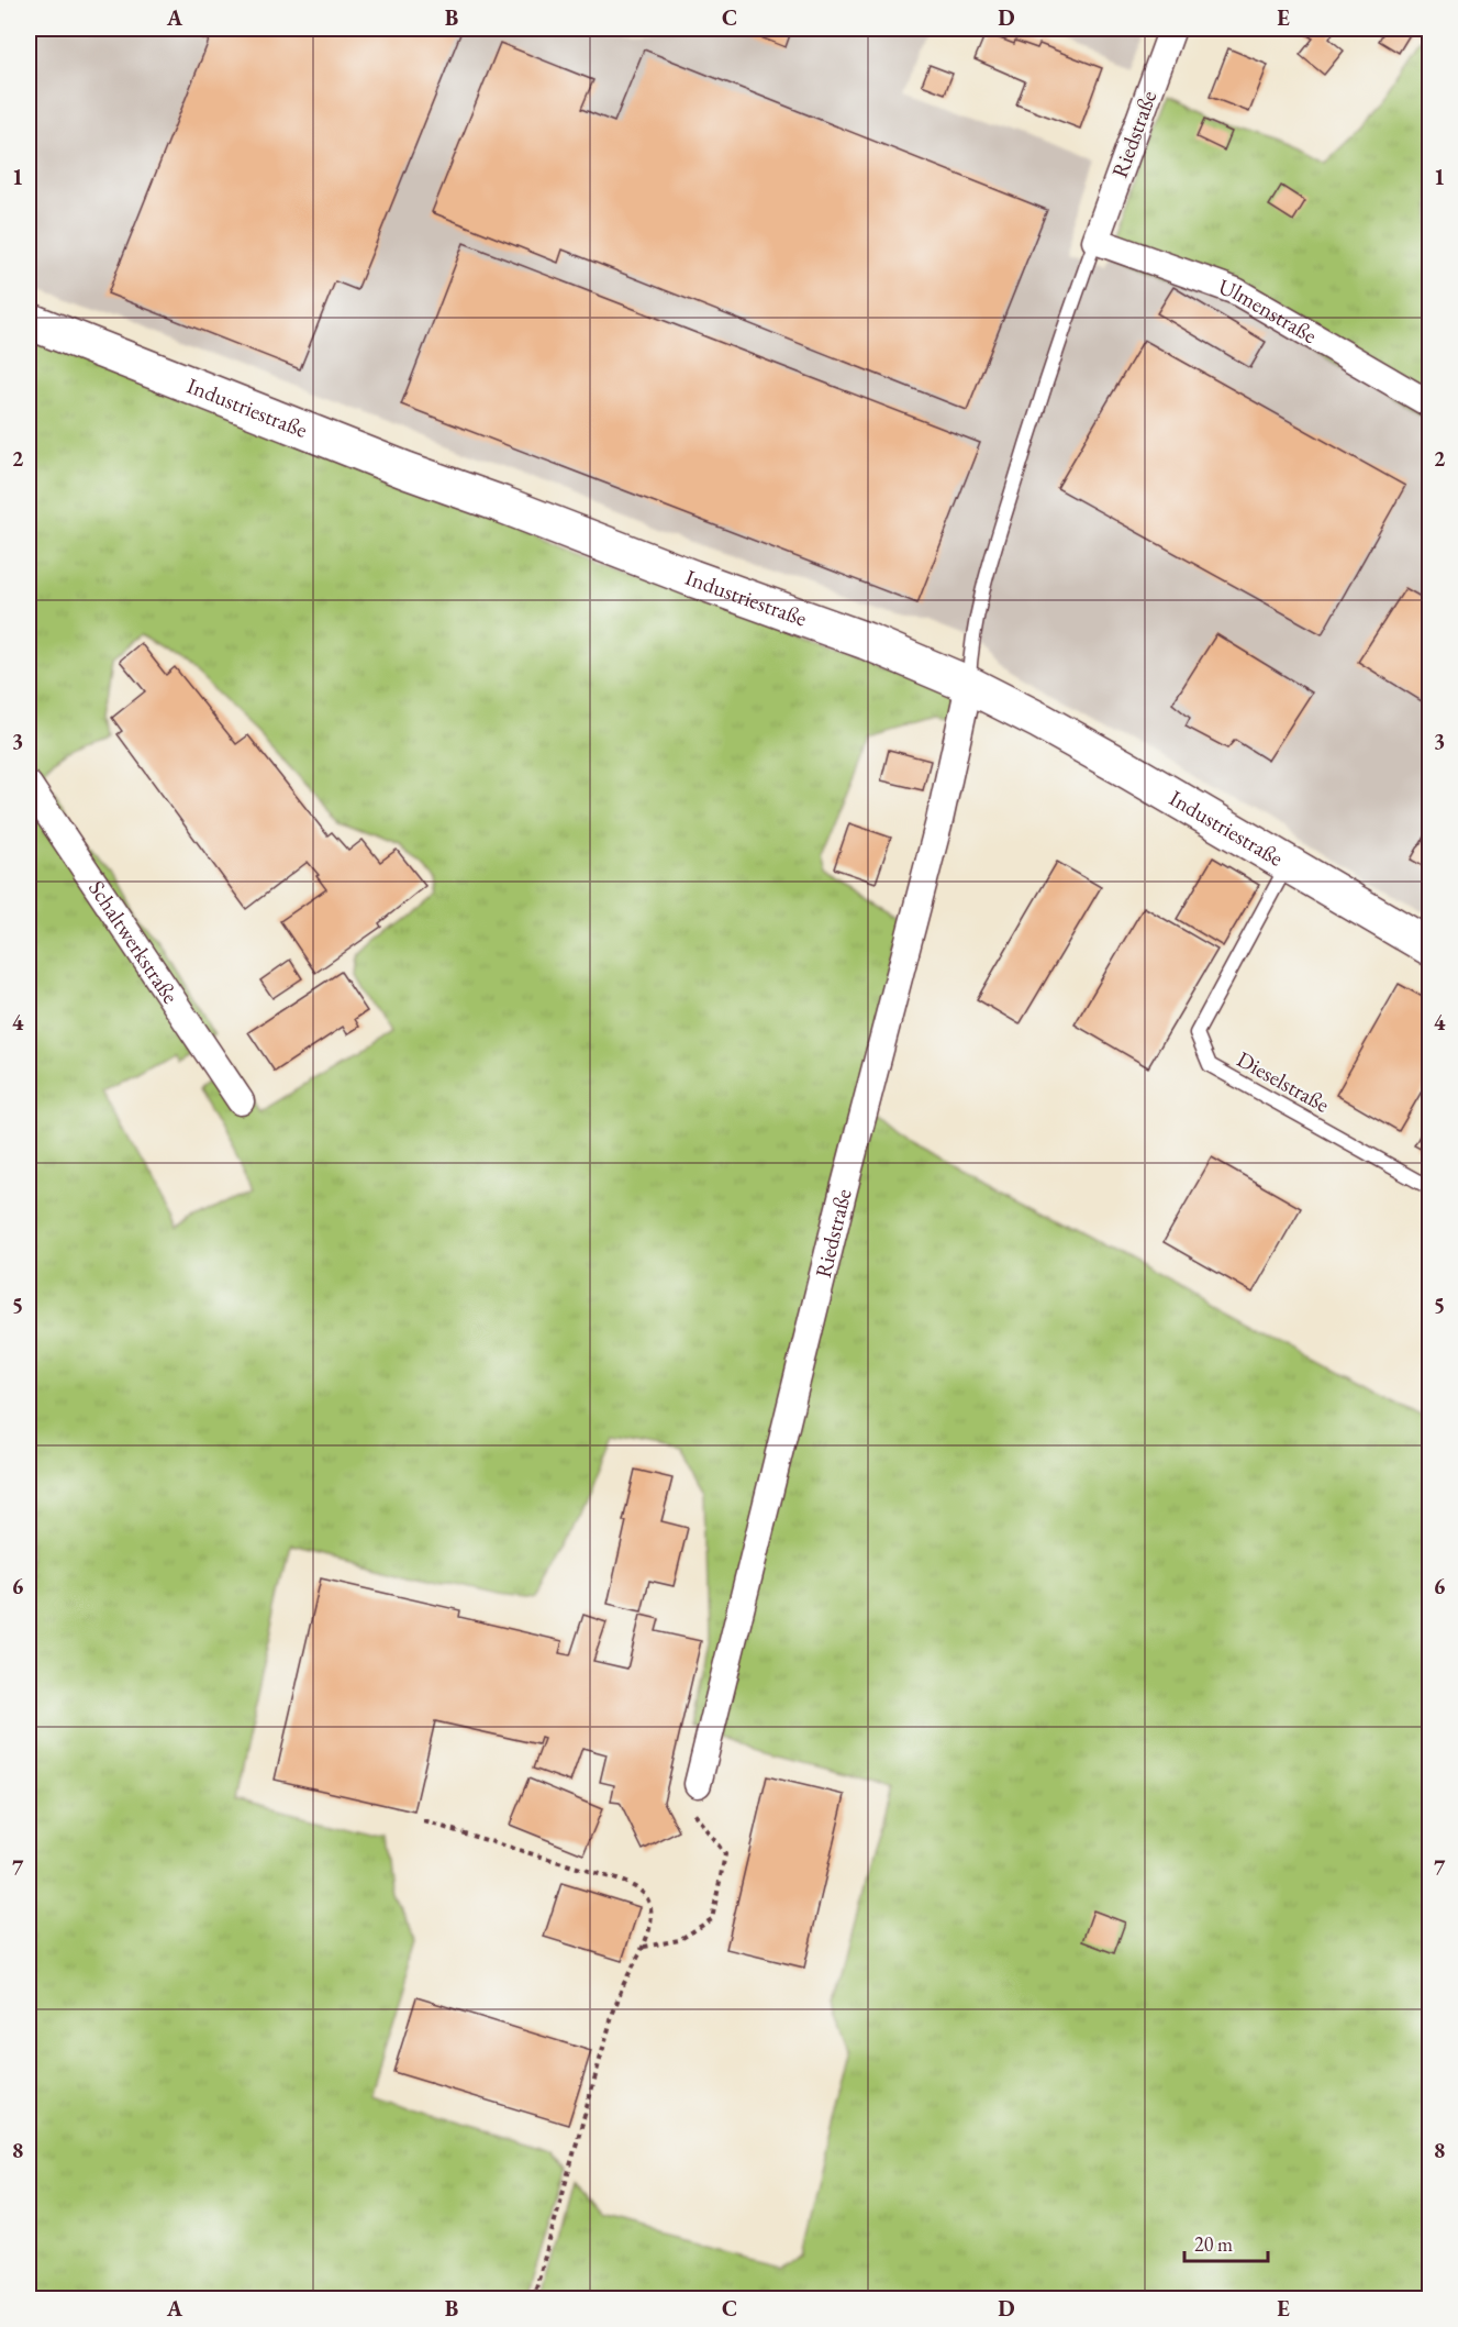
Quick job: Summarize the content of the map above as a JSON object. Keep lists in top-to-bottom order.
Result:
{
  "streets": {
    "street": [
      "Riedstraße",
      "Ulmenstraße",
      "Industriestraße",
      "Schaltwerkstraße"
    ],
    "lane": ["Dieselstraße"]
  },
  "crossings": [
    ["Riedstraße", "Ulmenstraße"],
    ["Riedstraße", "Industriestraße"],
    ["Industriestraße", "Dieselstraße"]
  ],
  "scale_bar": "20 m",
  "grid": {
    "columns": [
      "A",
      "B",
      "C",
      "D",
      "E"
    ],
    "rows": [
      "1",
      "2",
      "3",
      "4",
      "5",
      "6",
      "7",
      "8"
    ]
  }
}
